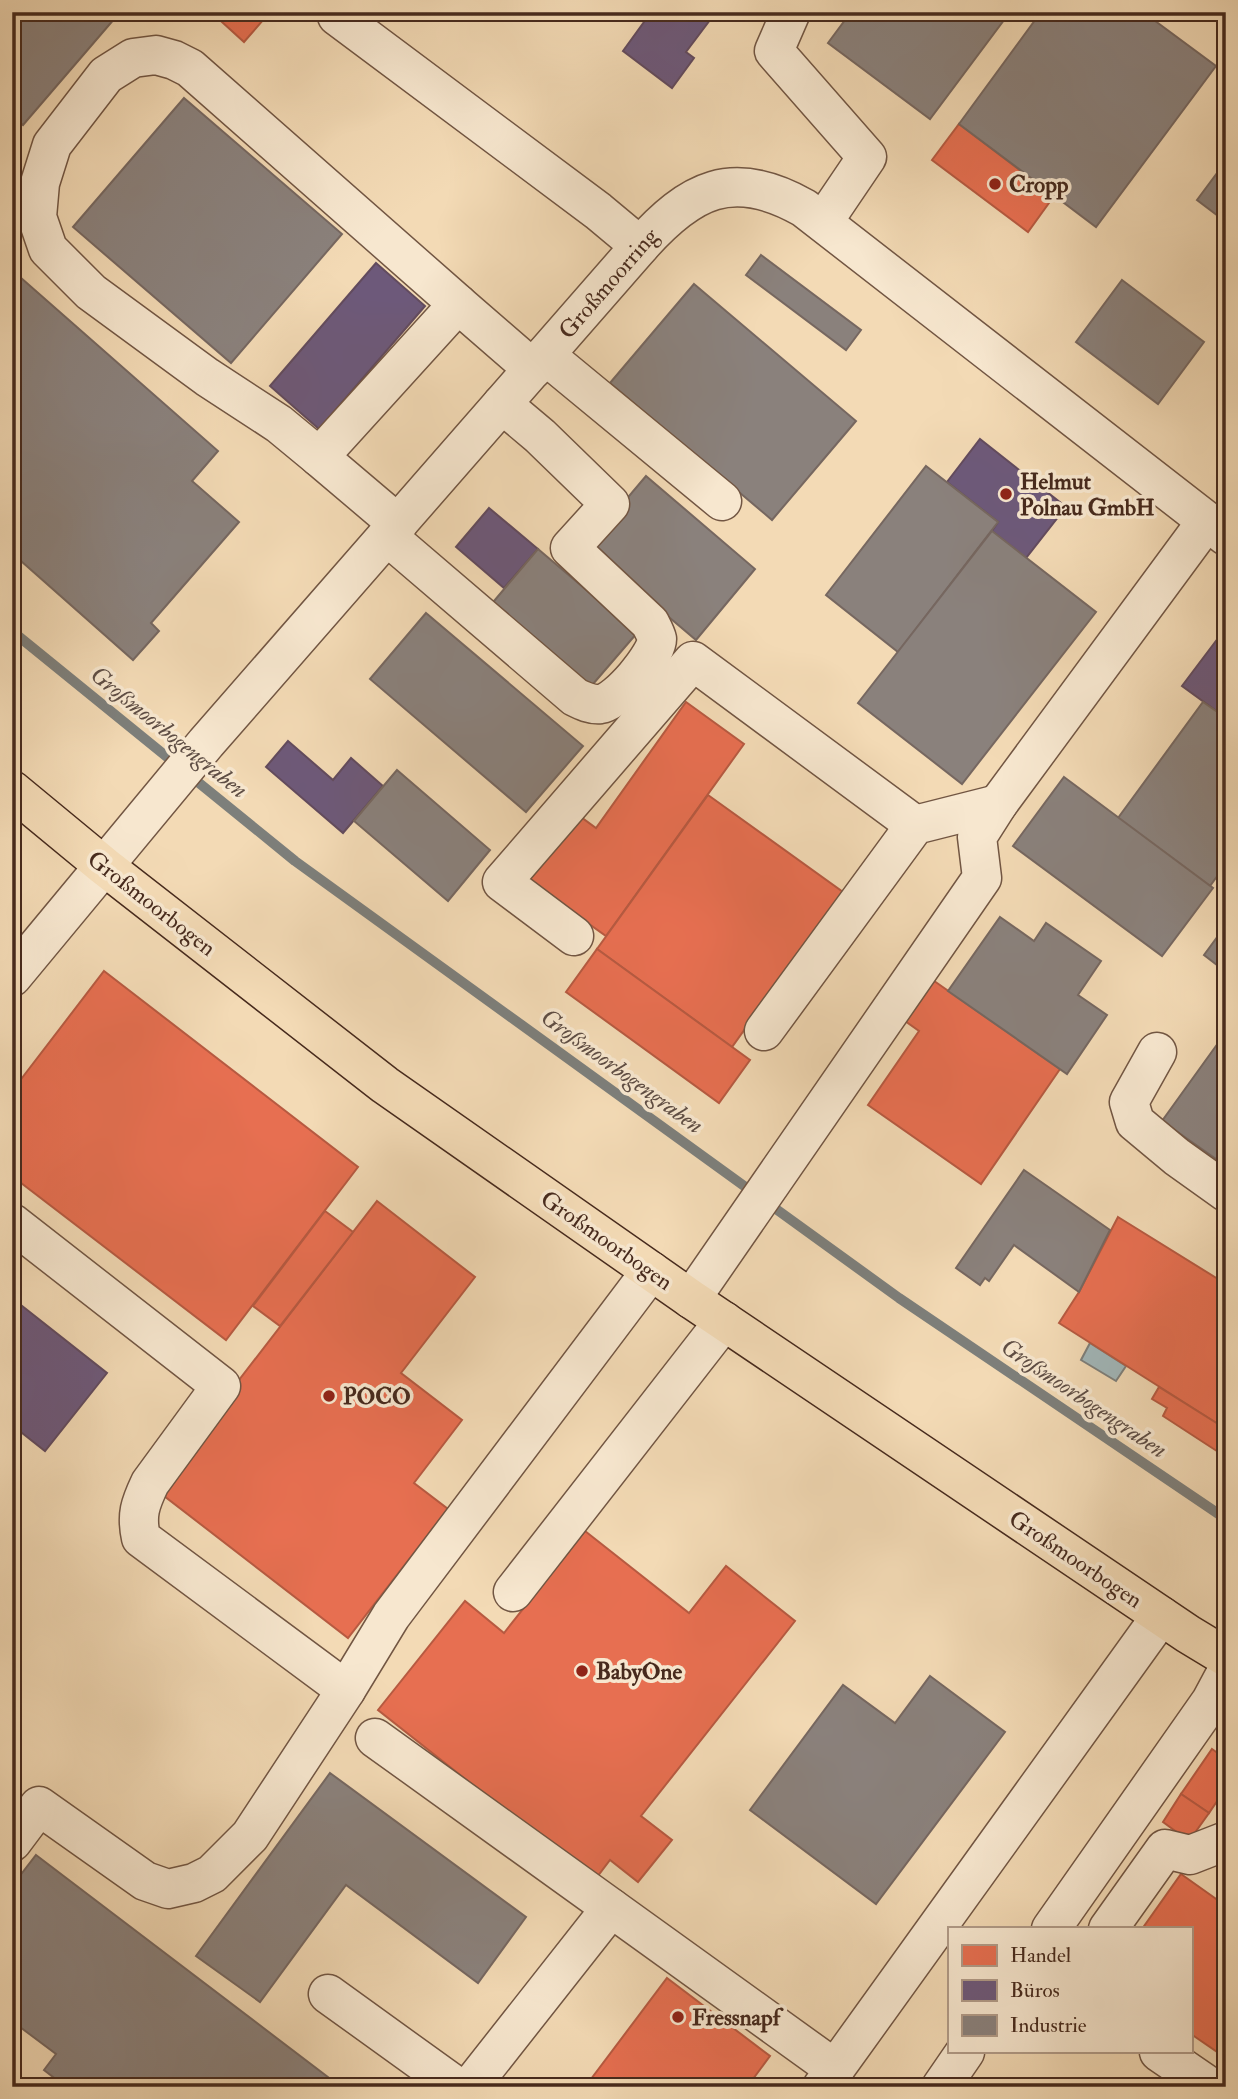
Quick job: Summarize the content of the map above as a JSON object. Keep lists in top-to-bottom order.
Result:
{
  "streets": {
    "main road": ["Großmoorbogen"],
    "street": ["Großmoorring"]
  },
  "crossings": [
    ["Großmoorring", "Großmoorbogen"]
  ],
  "water": ["Großmoorbogengraben"],
  "places": [
    "Cropp",
    "Helmut Polnau GmbH",
    "POCO",
    "BabyOne",
    "Fressnapf"
  ],
  "legend": ["Handel", "Büros", "Industrie"]
}
